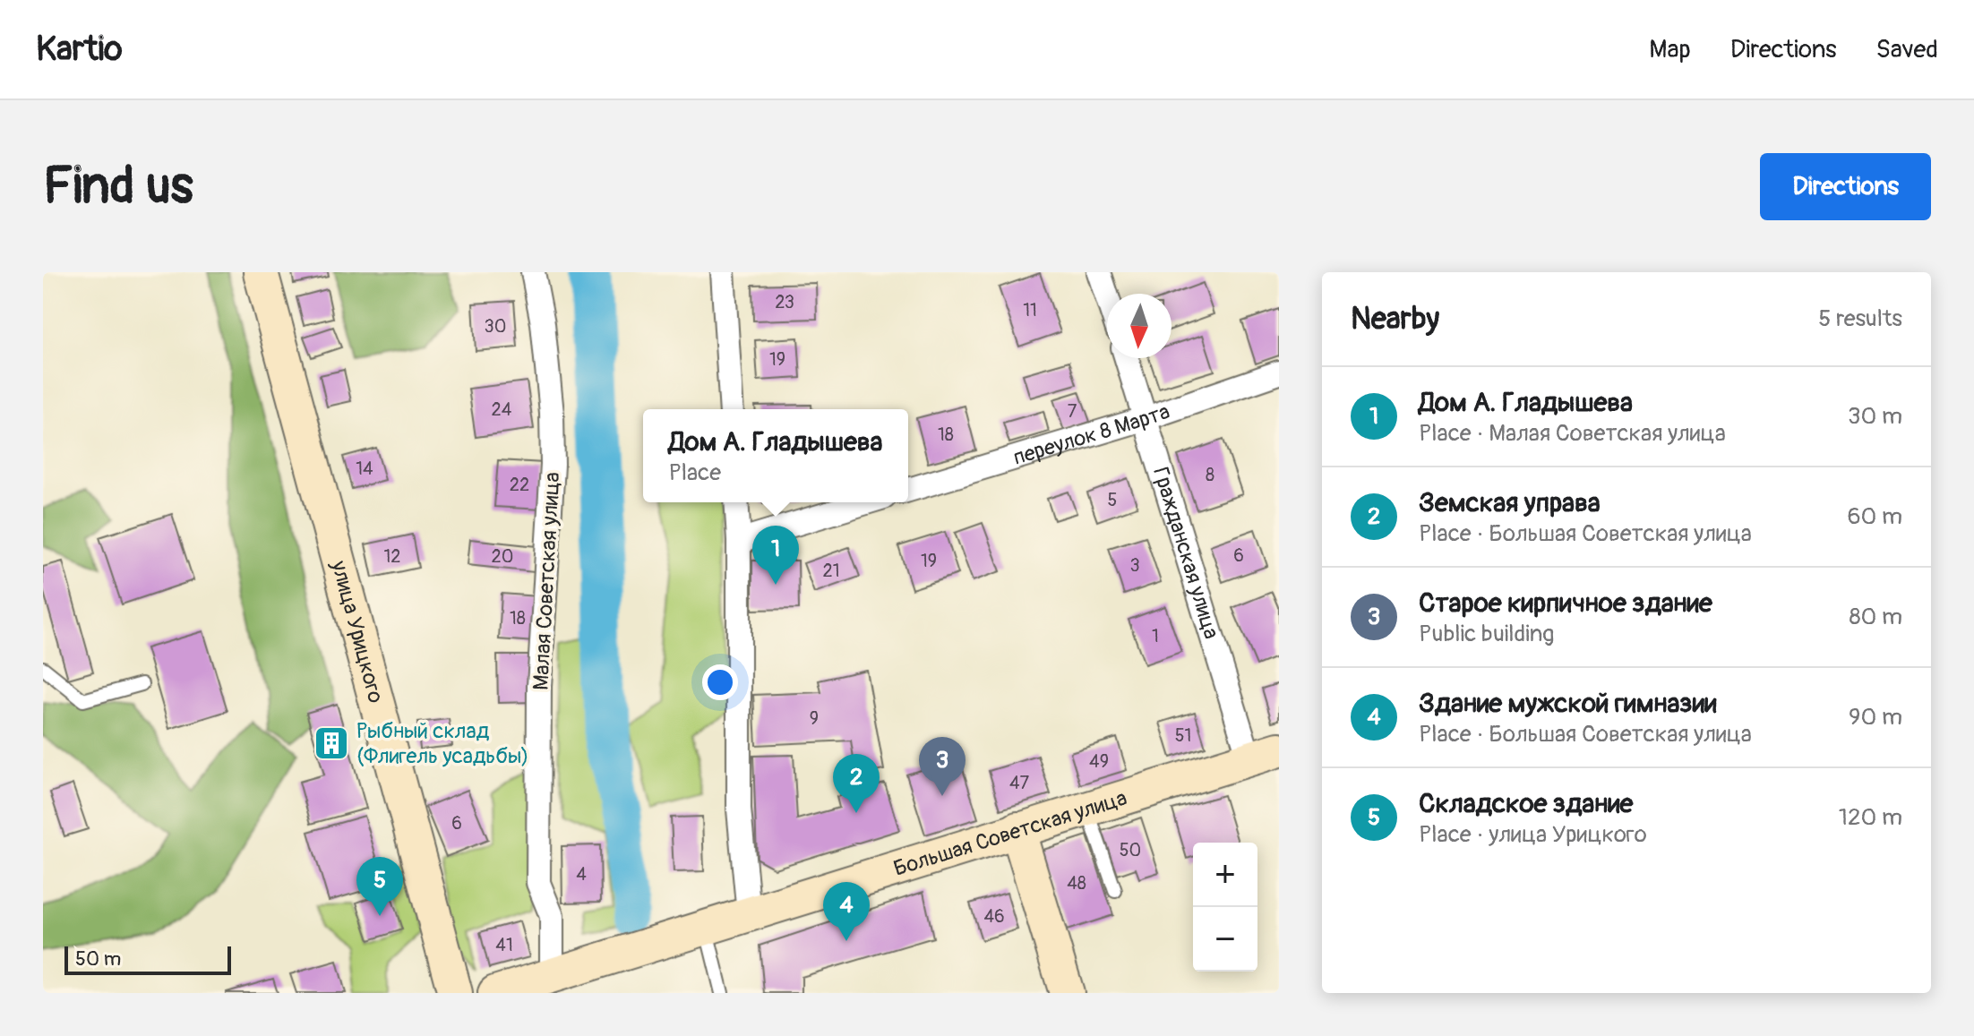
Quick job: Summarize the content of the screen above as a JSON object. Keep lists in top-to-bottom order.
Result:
{
  "streets": {
    "main road": ["улица Урицкого", "Большая Советская улица"],
    "street": ["переулок 8 Марта", "Гражданская улица", "Малая Советская улица"]
  },
  "crossings": [
    ["переулок 8 Марта", "Гражданская улица"],
    ["Гражданская улица", "Большая Советская улица"],
    ["Малая Советская улица", "Большая Советская улица"]
  ],
  "places": {
    "building": ["Рыбный склад (Флигель усадьбы)"]
  },
  "house_numbers": [
    "23",
    "11",
    "30",
    "19",
    "24",
    "7",
    "18",
    "14",
    "8",
    "22",
    "5",
    "6",
    "12",
    "20",
    "19",
    "3",
    "21",
    "18",
    "1",
    "9",
    "51",
    "49",
    "47",
    "6",
    "50",
    "4",
    "48",
    "46",
    "41"
  ],
  "scale_bar": "50 m",
  "north": "bottom",
  "page": {
    "header": "Kartio",
    "nav": ["Map", "Directions", "Saved"],
    "buttons": "Directions",
    "title": "Find us",
    "heading": ["Nearby", "5 results"],
    "list": [
      {
        "mark": "1",
        "name": "Дом А. Гладышева",
        "note": "Place · Малая Советская улица",
        "value": "30 m"
      },
      {
        "mark": "2",
        "name": "Земская управа",
        "note": "Place · Большая Советская улица",
        "value": "60 m"
      },
      {
        "mark": "3",
        "name": "Старое кирпичное здание",
        "note": "Public building",
        "value": "80 m"
      },
      {
        "mark": "4",
        "name": "Здание мужской гимназии",
        "note": "Place · Большая Советская улица",
        "value": "90 m"
      },
      {
        "mark": "5",
        "name": "Складское здание",
        "note": "Place · улица Урицкого",
        "value": "120 m"
      }
    ],
    "popup": ["Дом А. Гладышева", "Place"],
    "pins": [
      "1",
      "3",
      "2",
      "5",
      "4"
    ],
    "map_buttons": ["+", "−"],
    "scale": "50 m"
  }
}
